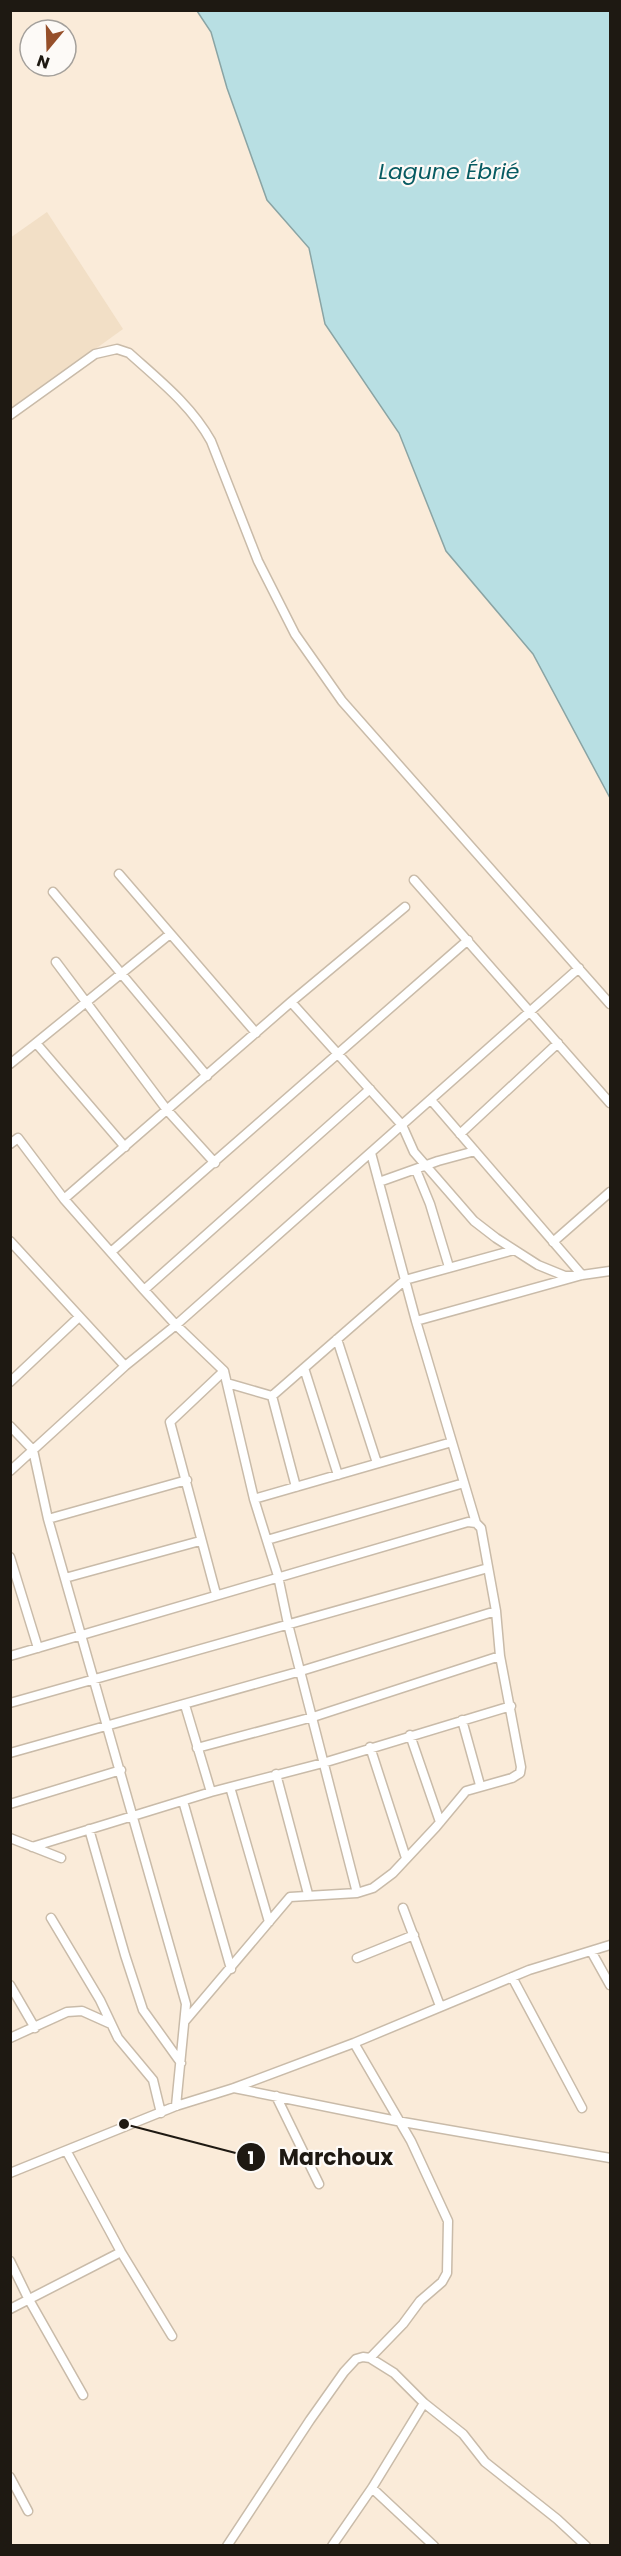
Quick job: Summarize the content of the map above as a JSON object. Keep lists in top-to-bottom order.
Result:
{
  "water": ["Lagune Ébrié"],
  "places": ["Marchoux"],
  "north": "bottom"
}
